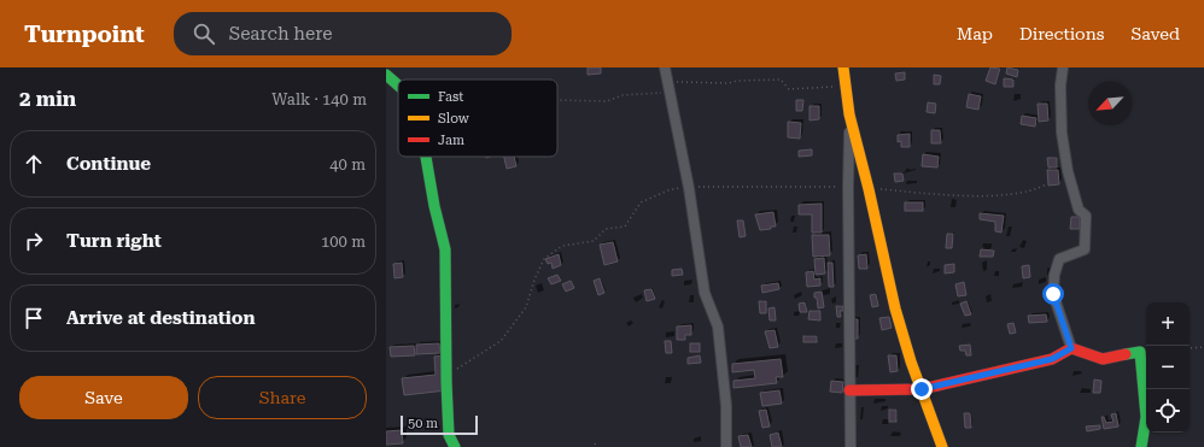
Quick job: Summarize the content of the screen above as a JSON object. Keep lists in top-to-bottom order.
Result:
{
  "legend": ["Fast", "Slow", "Jam"],
  "scale_bar": "50 m",
  "north": "bottom left",
  "page": {
    "header": "Turnpoint",
    "search": "Search here",
    "nav": ["Map", "Directions", "Saved"],
    "heading": ["2 min", "Walk · 140 m"],
    "list": [
      ["Continue", "40 m"],
      ["Turn right", "100 m"],
      "Arrive at destination"
    ],
    "map_buttons": ["+", "−"],
    "buttons": ["Save", "Share"],
    "scale": "50 m"
  }
}
